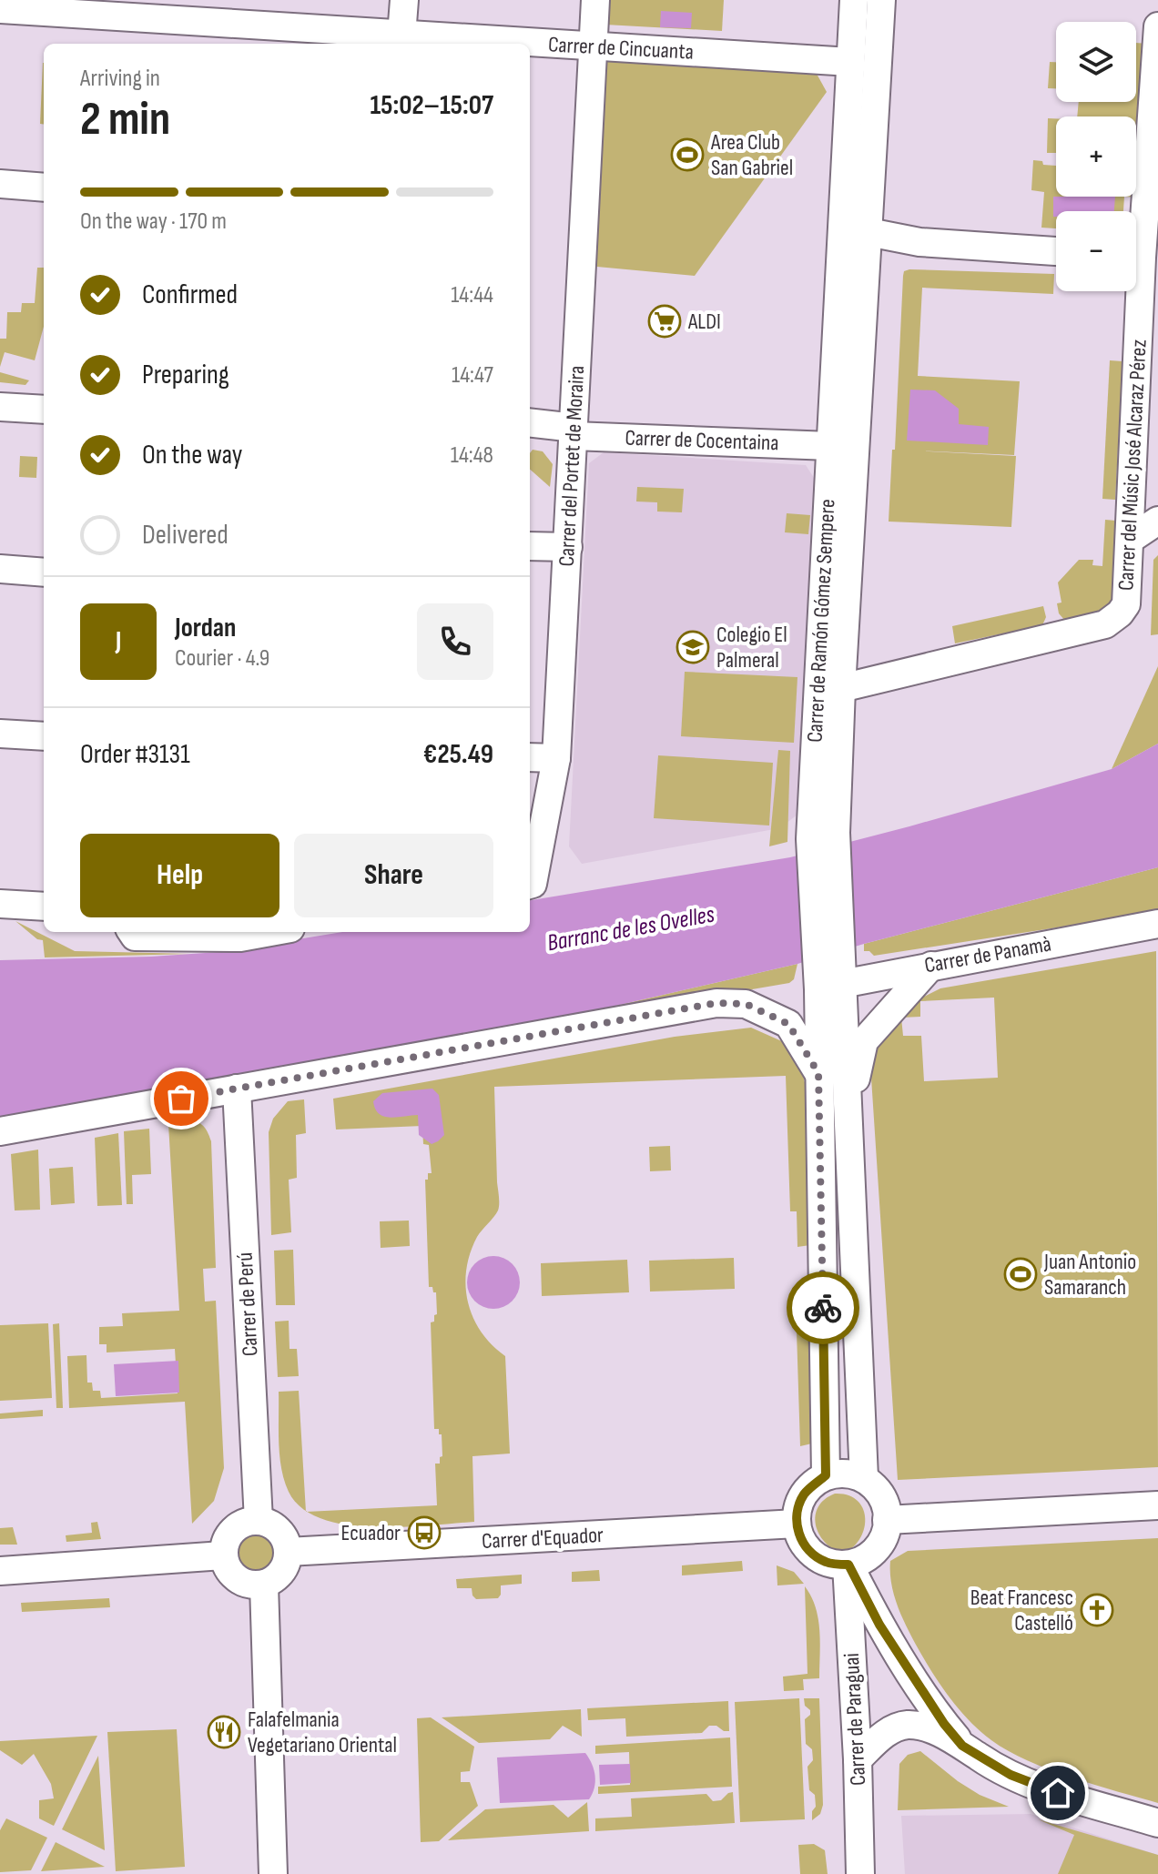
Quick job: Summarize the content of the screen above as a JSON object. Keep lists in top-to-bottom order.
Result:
{
  "streets": {
    "street": [
      "Carrer de Cincuanta",
      "Carrer de Cocentaina",
      "Carrer del Músic José Alcaraz Pérez",
      "Carrer del Portet de Moraira",
      "Carrer de Ramón Gómez Sempere",
      "Carrer de Panamà",
      "Carrer de Perú",
      "Carrer d'Equador",
      "Carrer de Paraguai"
    ]
  },
  "crossings": [
    ["Carrer de Cincuanta", "Carrer del Portet de Moraira"],
    ["Carrer de Cincuanta", "Carrer de Ramón Gómez Sempere"],
    ["Carrer de Cocentaina", "Carrer del Portet de Moraira"],
    ["Carrer de Cocentaina", "Carrer de Ramón Gómez Sempere"],
    ["Carrer del Músic José Alcaraz Pérez", "Carrer de Ramón Gómez Sempere"],
    ["Carrer de Ramón Gómez Sempere", "Carrer de Panamà"],
    ["Carrer de Perú", "Carrer d'Equador"],
    ["Carrer d'Equador", "Carrer de Paraguai"]
  ],
  "water": ["Barranc de les Ovelles"],
  "places": {
    "sports": ["Area Club San Gabriel", "Juan Antonio Samaranch"],
    "supermarket": ["ALDI"],
    "school or university": ["Colegio El Palmeral"],
    "bus stop": ["Ecuador"],
    "church": ["Beat Francesc Castelló"],
    "restaurant": ["Falafelmania Vegetariano Oriental"]
  },
  "page": {
    "map_buttons": ["+", "−"],
    "heading": ["2 min", "Arriving in", "15:02–15:07"],
    "panel": [
      "Jordan",
      "Courier · 4.9",
      "Order #3131",
      "€25.49"
    ],
    "bar": "On the way · 170 m",
    "list": [
      ["Confirmed", "14:44"],
      ["Preparing", "14:47"],
      ["On the way", "14:48"],
      "Delivered"
    ],
    "round": "J",
    "buttons": ["Help", "Share"]
  }
}
